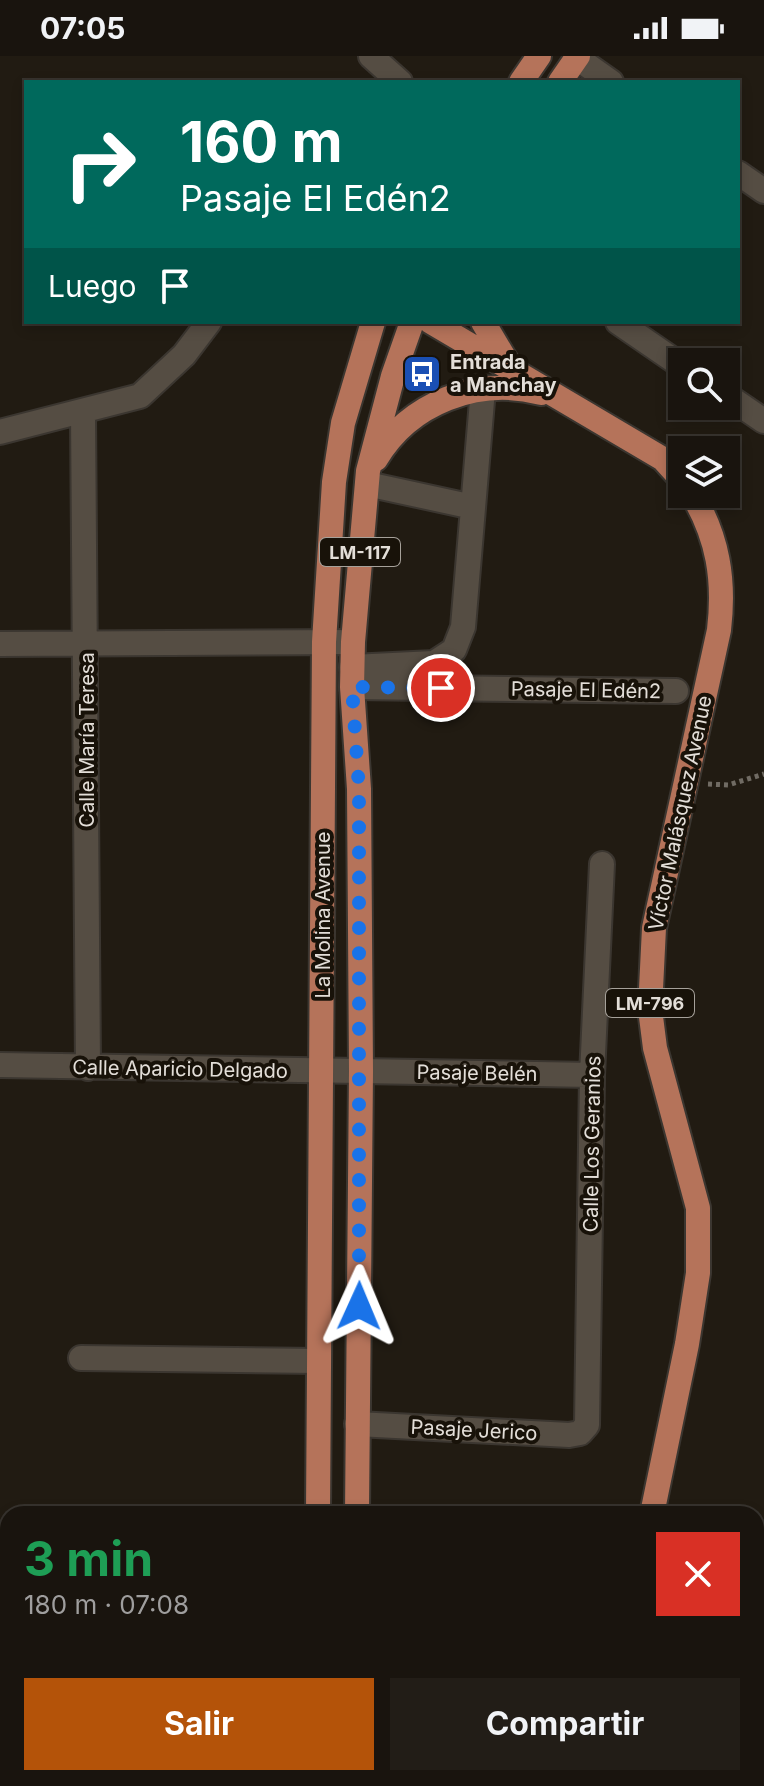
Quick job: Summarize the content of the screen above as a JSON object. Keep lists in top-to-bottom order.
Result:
{
  "streets": {
    "main road": [
      "LM-117",
      "Víctor Malásquez Avenue",
      "La Molina Avenue",
      "LM-796"
    ],
    "street": [
      "Pasaje El Edén2",
      "Calle María Teresa",
      "Calle Aparicio Delgado",
      "Pasaje Belén",
      "Calle Los Geranios",
      "Pasaje Jerico"
    ]
  },
  "crossings": [
    ["Pasaje El Edén2", "La Molina Avenue"],
    ["Calle María Teresa", "Calle Aparicio Delgado"],
    ["La Molina Avenue", "Calle Aparicio Delgado"],
    ["La Molina Avenue", "Pasaje Belén"],
    ["La Molina Avenue", "Pasaje Jerico"],
    ["Calle Aparicio Delgado", "Pasaje Belén"],
    ["Pasaje Belén", "Calle Los Geranios"],
    ["Calle Los Geranios", "Pasaje Jerico"]
  ],
  "places": {
    "bus stop": ["Entrada a Manchay"]
  },
  "page": {
    "status": "07:05",
    "turn": ["160 m", "Pasaje El Edén2"],
    "then": "Luego",
    "heading": ["3 min", "180 m · 07:08"],
    "buttons": ["Salir", "Compartir"]
  }
}
